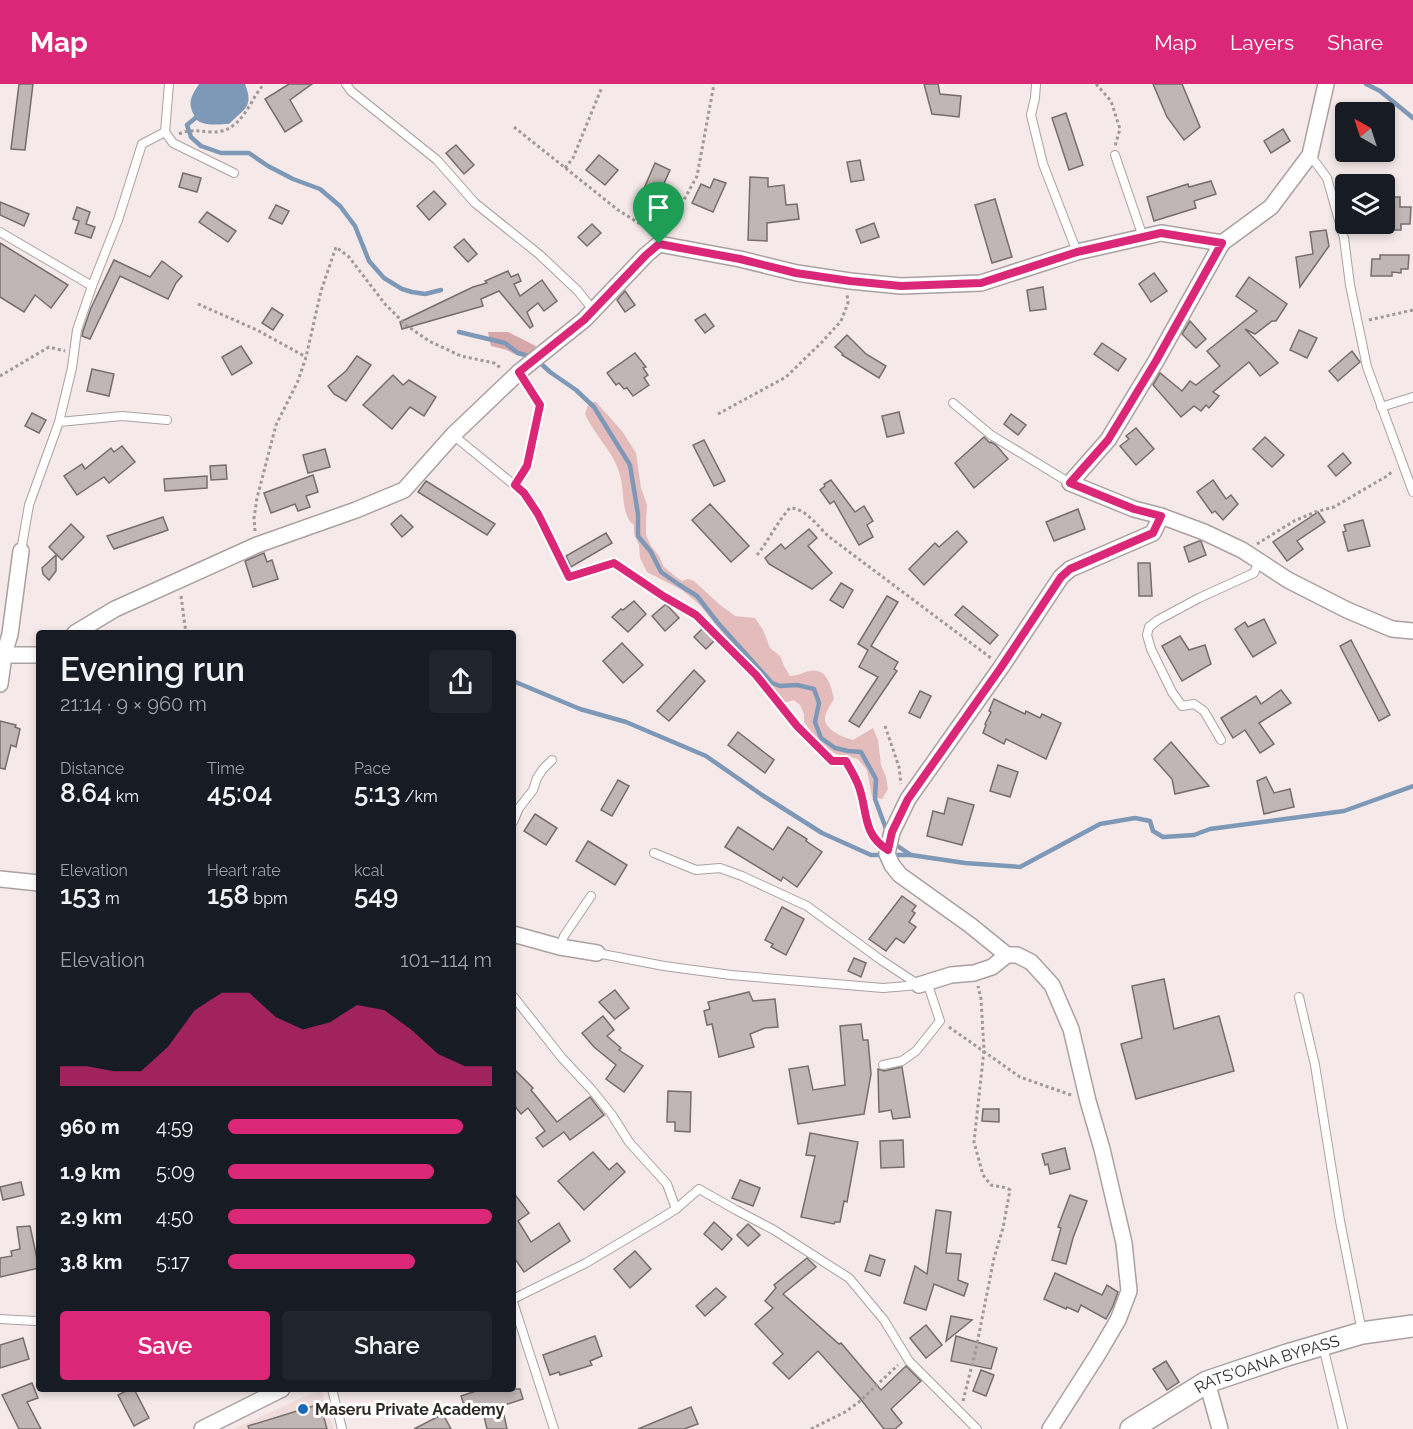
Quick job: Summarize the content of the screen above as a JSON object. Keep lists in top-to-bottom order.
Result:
{
  "streets": {
    "street": ["RATS'OANA BYPASS"]
  },
  "places": ["Maseru Private Academy"],
  "north": "top left",
  "page": {
    "header": "Map",
    "nav": ["Map", "Layers", "Share"],
    "heading": ["Evening run", "21:14 · 9 × 960 m"],
    "stats": [
      ["Distance", "8.64 km"],
      ["Time", "45:04"],
      ["Pace", "5:13 /km"],
      ["Elevation", "153 m"],
      ["Heart rate", "158 bpm"],
      ["kcal", "549"]
    ],
    "chart": ["Elevation", "101–114 m"],
    "list": [
      {
        "name": "960 m",
        "note": "4:59"
      },
      {
        "name": "1.9 km",
        "note": "5:09"
      },
      {
        "name": "2.9 km",
        "note": "4:50"
      },
      {
        "name": "3.8 km",
        "note": "5:17"
      }
    ],
    "buttons": ["Save", "Share"]
  }
}
